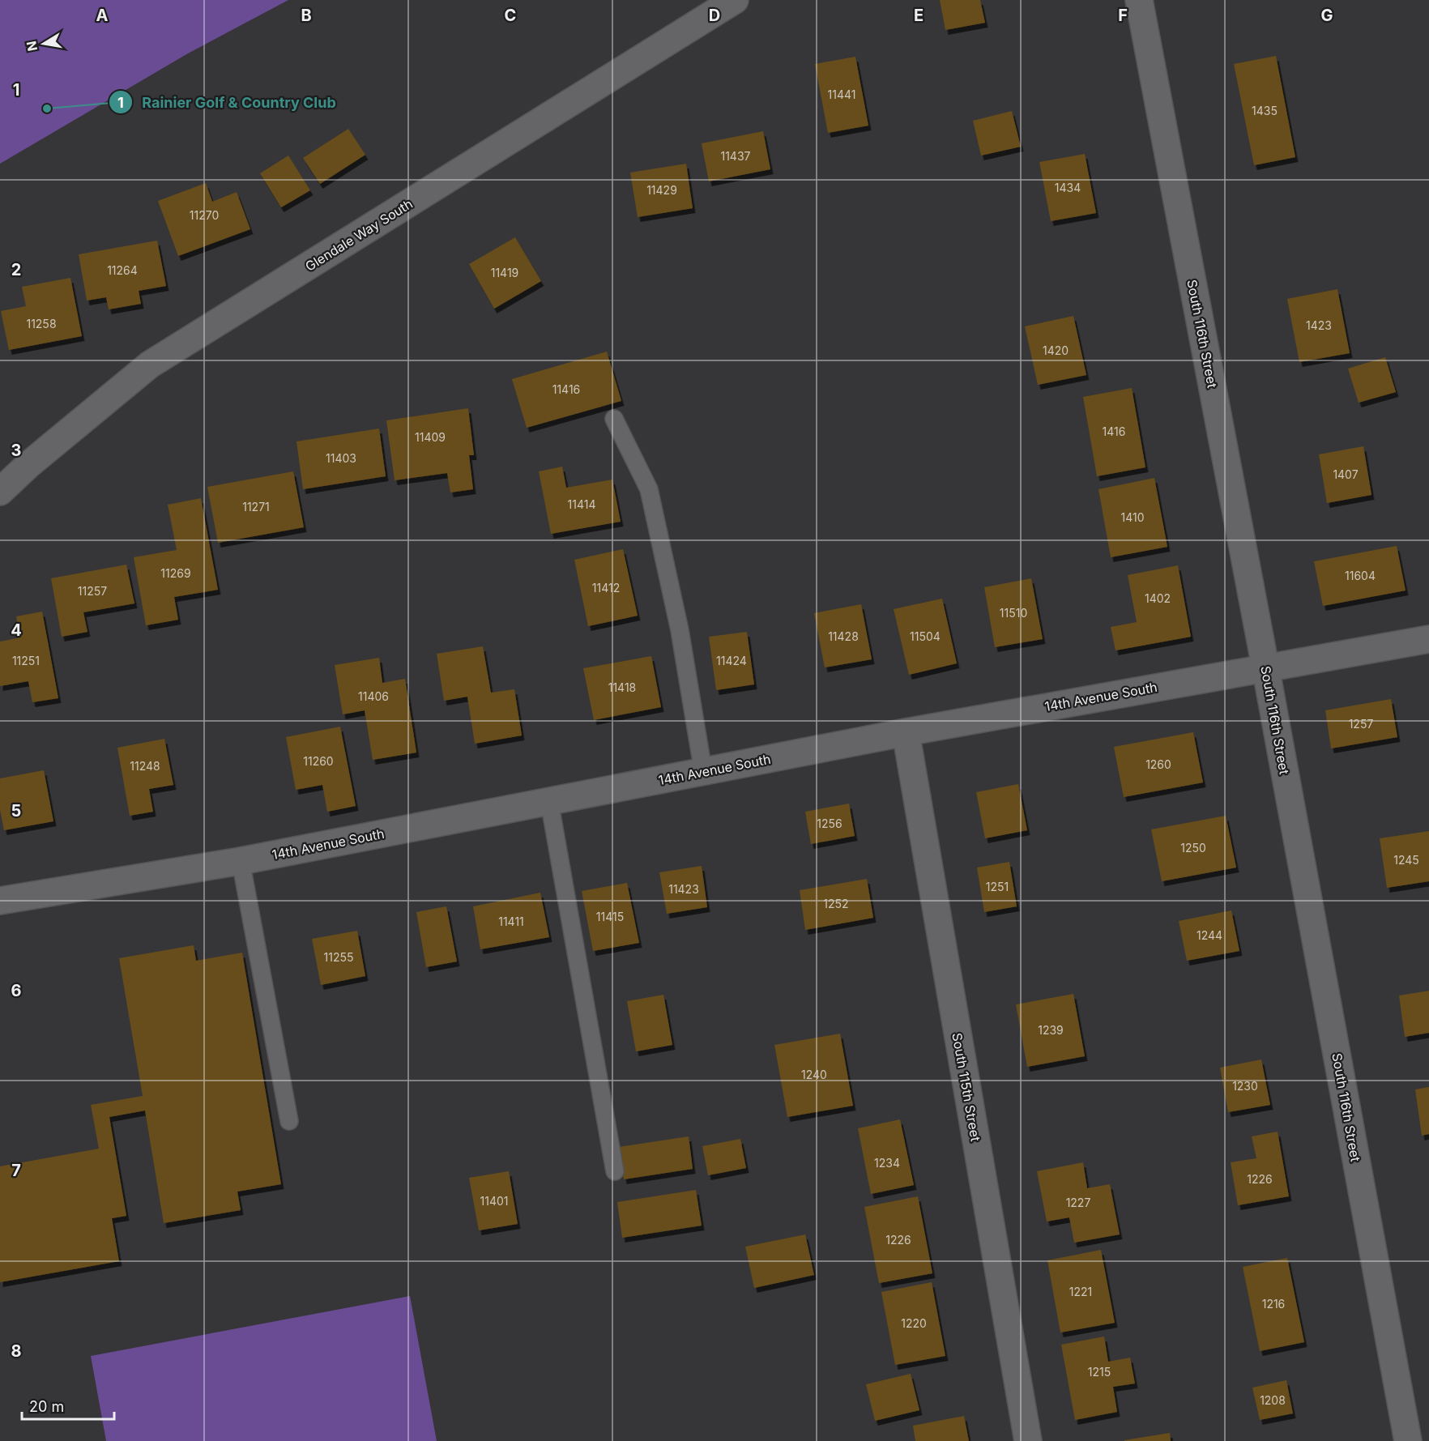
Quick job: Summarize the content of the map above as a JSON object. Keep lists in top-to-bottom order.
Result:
{
  "streets": {
    "street": [
      "Glendale Way South",
      "South 116th Street",
      "14th Avenue South",
      "South 115th Street"
    ]
  },
  "crossings": [
    ["South 116th Street", "14th Avenue South"],
    ["14th Avenue South", "South 115th Street"]
  ],
  "places": ["Rainier Golf & Country Club"],
  "house_numbers": [
    "11441",
    "1435",
    "11437",
    "1434",
    "11429",
    "11270",
    "11264",
    "11419",
    "11258",
    "1423",
    "1420",
    "11416",
    "1416",
    "11409",
    "11403",
    "1407",
    "11414",
    "11271",
    "1410",
    "11269",
    "11604",
    "11412",
    "11257",
    "1402",
    "11510",
    "11428",
    "11504",
    "11251",
    "11424",
    "11418",
    "11406",
    "1257",
    "11260",
    "1260",
    "11248",
    "1256",
    "1250",
    "1245",
    "1251",
    "11423",
    "1252",
    "11415",
    "11411",
    "1244",
    "11255",
    "1239",
    "1240",
    "1230",
    "1234",
    "1226",
    "11401",
    "1227",
    "1226",
    "1221",
    "1216",
    "1220",
    "1215",
    "1208"
  ],
  "scale_bar": "20 m",
  "north": "left",
  "grid": {
    "columns": [
      "A",
      "B",
      "C",
      "D",
      "E",
      "F",
      "G"
    ],
    "rows": [
      "1",
      "2",
      "3",
      "4",
      "5",
      "6",
      "7",
      "8"
    ]
  }
}
